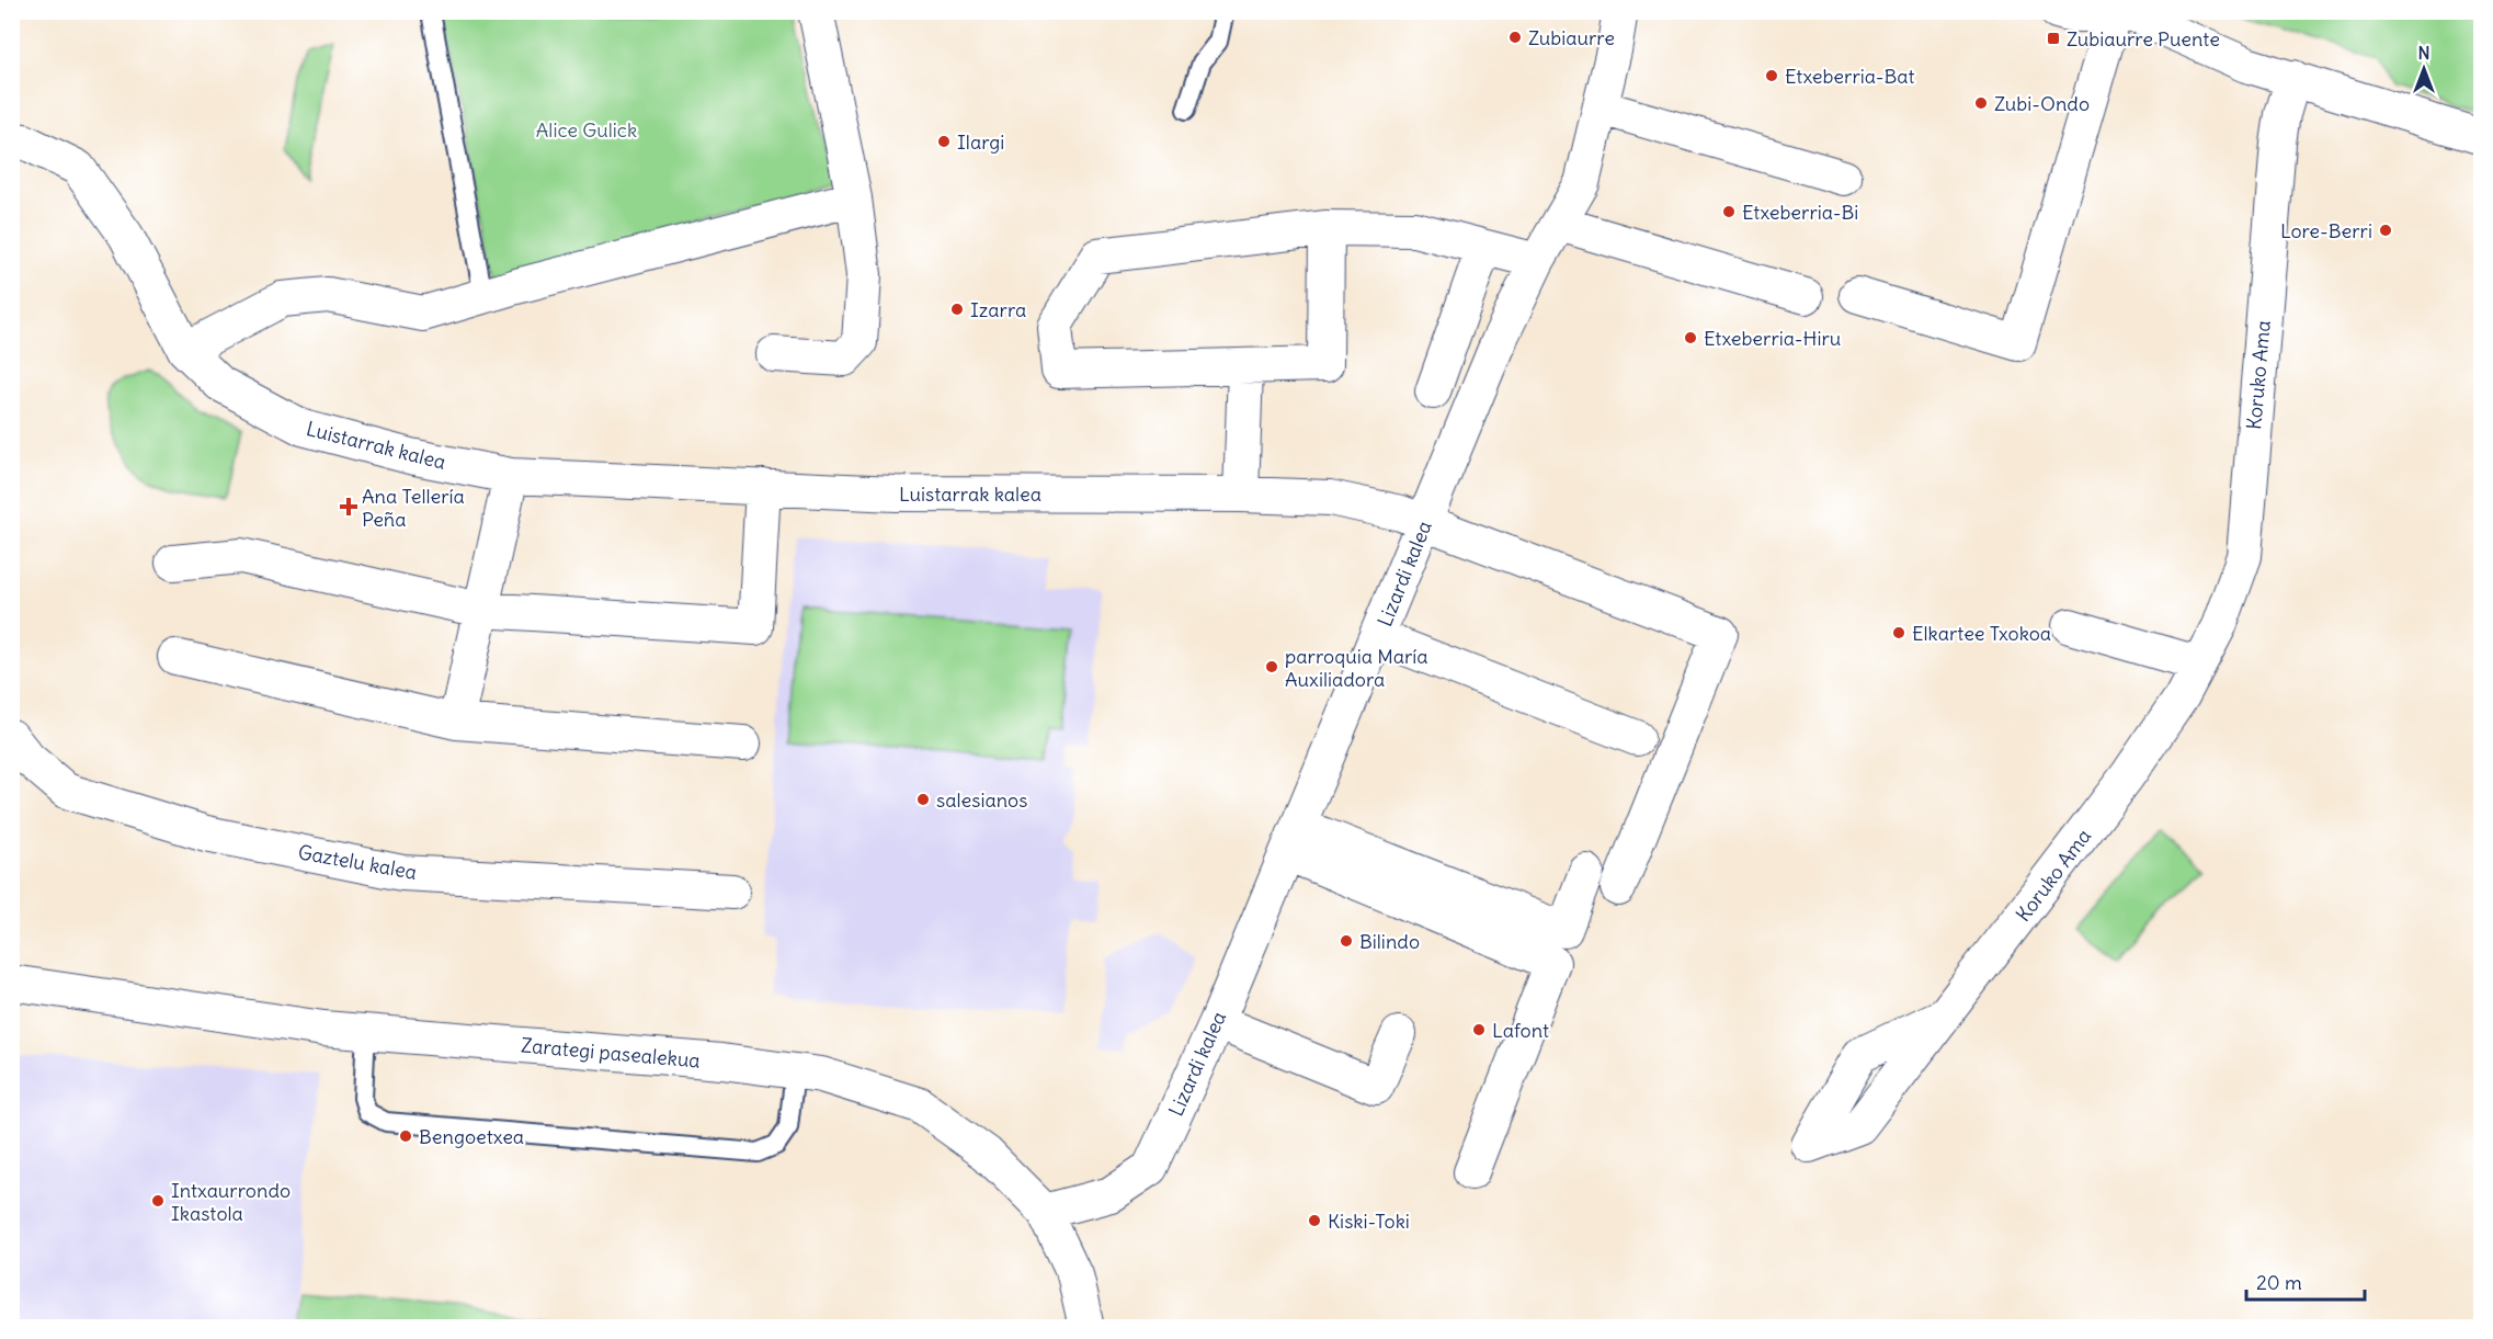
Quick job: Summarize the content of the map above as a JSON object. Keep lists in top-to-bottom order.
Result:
{
  "streets": {
    "street": [
      "Koruko Ama",
      "Luistarrak kalea",
      "Lizardi kalea",
      "Gaztelu kalea",
      "Zarategi pasealekua"
    ]
  },
  "crossings": [
    ["Luistarrak kalea", "Lizardi kalea"],
    ["Lizardi kalea", "Zarategi pasealekua"]
  ],
  "parks": ["Alice Gulick"],
  "places": {
    "other": [
      "Zubiaurre",
      "Etxeberria-Bat",
      "Zubi-Ondo",
      "Ilargi",
      "Etxeberria-Bi",
      "Lore-Berri",
      "Izarra",
      "Etxeberria-Hiru",
      "Elkartee Txokoa",
      "parroquia María Auxiliadora",
      "salesianos",
      "Bilindo",
      "Lafont",
      "Bengoetxea",
      "Intxaurrondo Ikastola",
      "Kiski-Toki"
    ],
    "transit": ["Zubiaurre Puente"],
    "health": ["Ana Tellería Peña"]
  },
  "scale_bar": "20 m",
  "north": "top"
}
